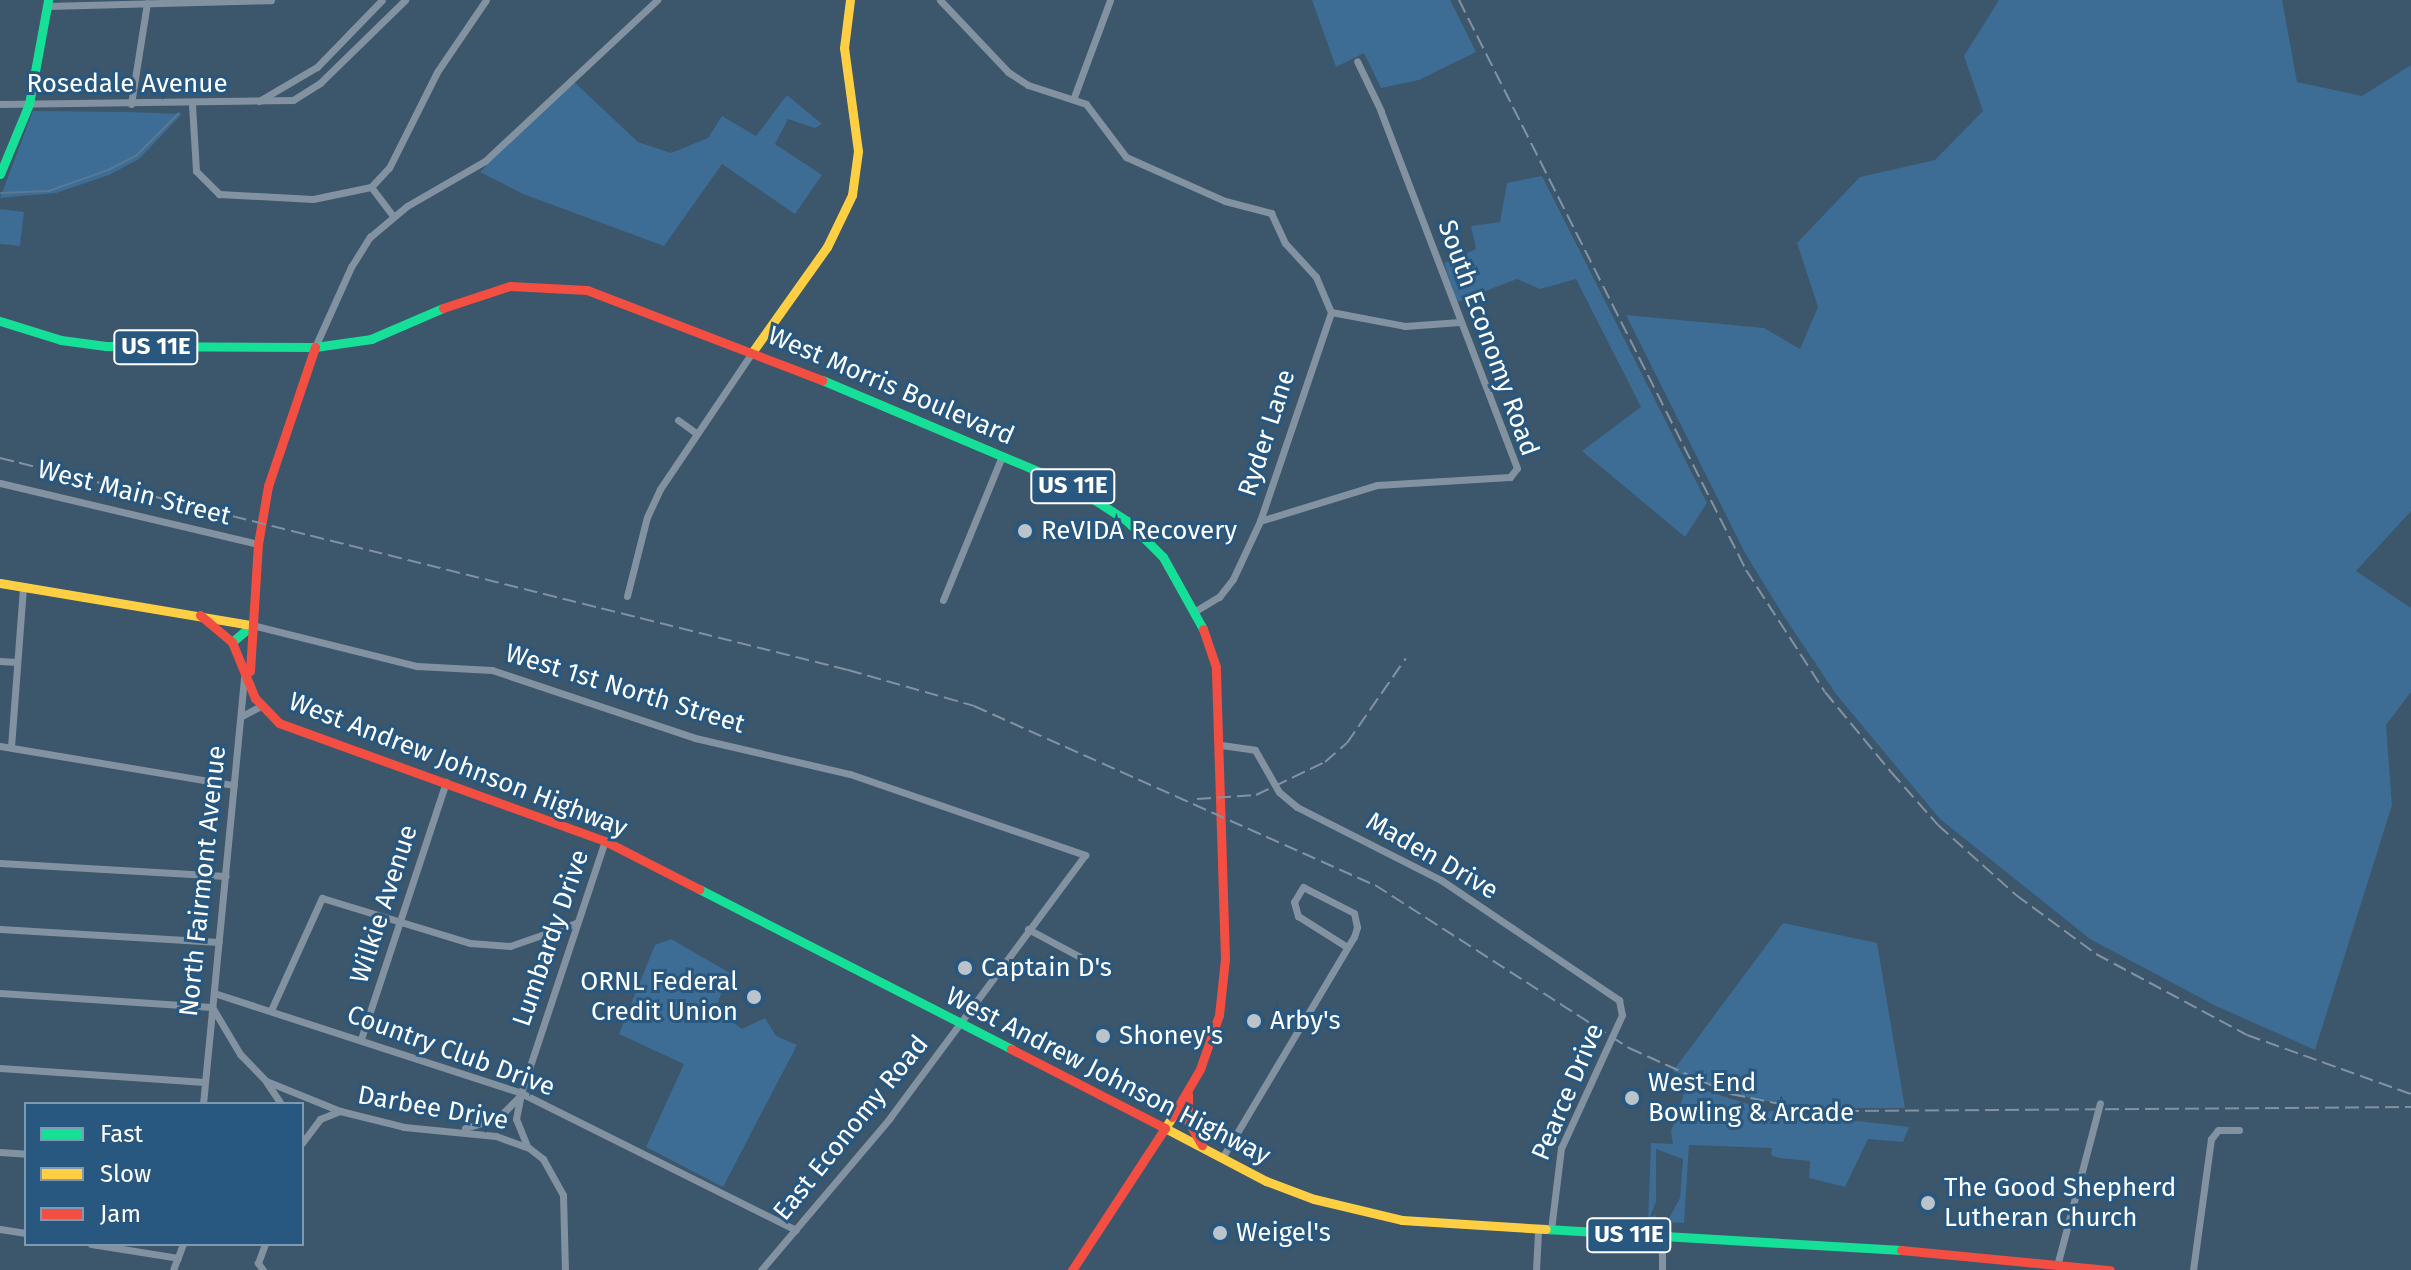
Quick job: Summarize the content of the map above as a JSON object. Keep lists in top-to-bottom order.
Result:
{
  "streets": {
    "main road": [
      "US 11E",
      "West Morris Boulevard",
      "West 1st North Street",
      "West Andrew Johnson Highway"
    ],
    "street": [
      "Rosedale Avenue",
      "South Economy Road",
      "Ryder Lane",
      "West Main Street",
      "Maden Drive",
      "North Fairmont Avenue",
      "Wilkie Avenue",
      "Lumbardy Drive",
      "Country Club Drive",
      "Pearce Drive",
      "Darbee Drive",
      "East Economy Road"
    ]
  },
  "crossings": [
    ["South Economy Road", "Ryder Lane"],
    ["West Morris Boulevard", "Ryder Lane"],
    ["West Morris Boulevard", "West Andrew Johnson Highway"],
    ["West Morris Boulevard", "Maden Drive"],
    ["West 1st North Street", "West Andrew Johnson Highway"],
    ["West 1st North Street", "East Economy Road"],
    ["West Andrew Johnson Highway", "North Fairmont Avenue"],
    ["West Andrew Johnson Highway", "Wilkie Avenue"],
    ["West Andrew Johnson Highway", "Lumbardy Drive"],
    ["West Andrew Johnson Highway", "Pearce Drive"],
    ["West Andrew Johnson Highway", "East Economy Road"],
    ["Maden Drive", "Pearce Drive"],
    ["North Fairmont Avenue", "Country Club Drive"],
    ["North Fairmont Avenue", "Darbee Drive"],
    ["Wilkie Avenue", "Country Club Drive"],
    ["Lumbardy Drive", "Country Club Drive"],
    ["Country Club Drive", "East Economy Road"]
  ],
  "places": [
    "ReVIDA Recovery",
    "Captain D's",
    "ORNL Federal Credit Union",
    "Arby's",
    "Shoney's",
    "West End Bowling & Arcade",
    "The Good Shepherd Lutheran Church",
    "Weigel's"
  ],
  "legend": ["Fast", "Slow", "Jam"]
}
